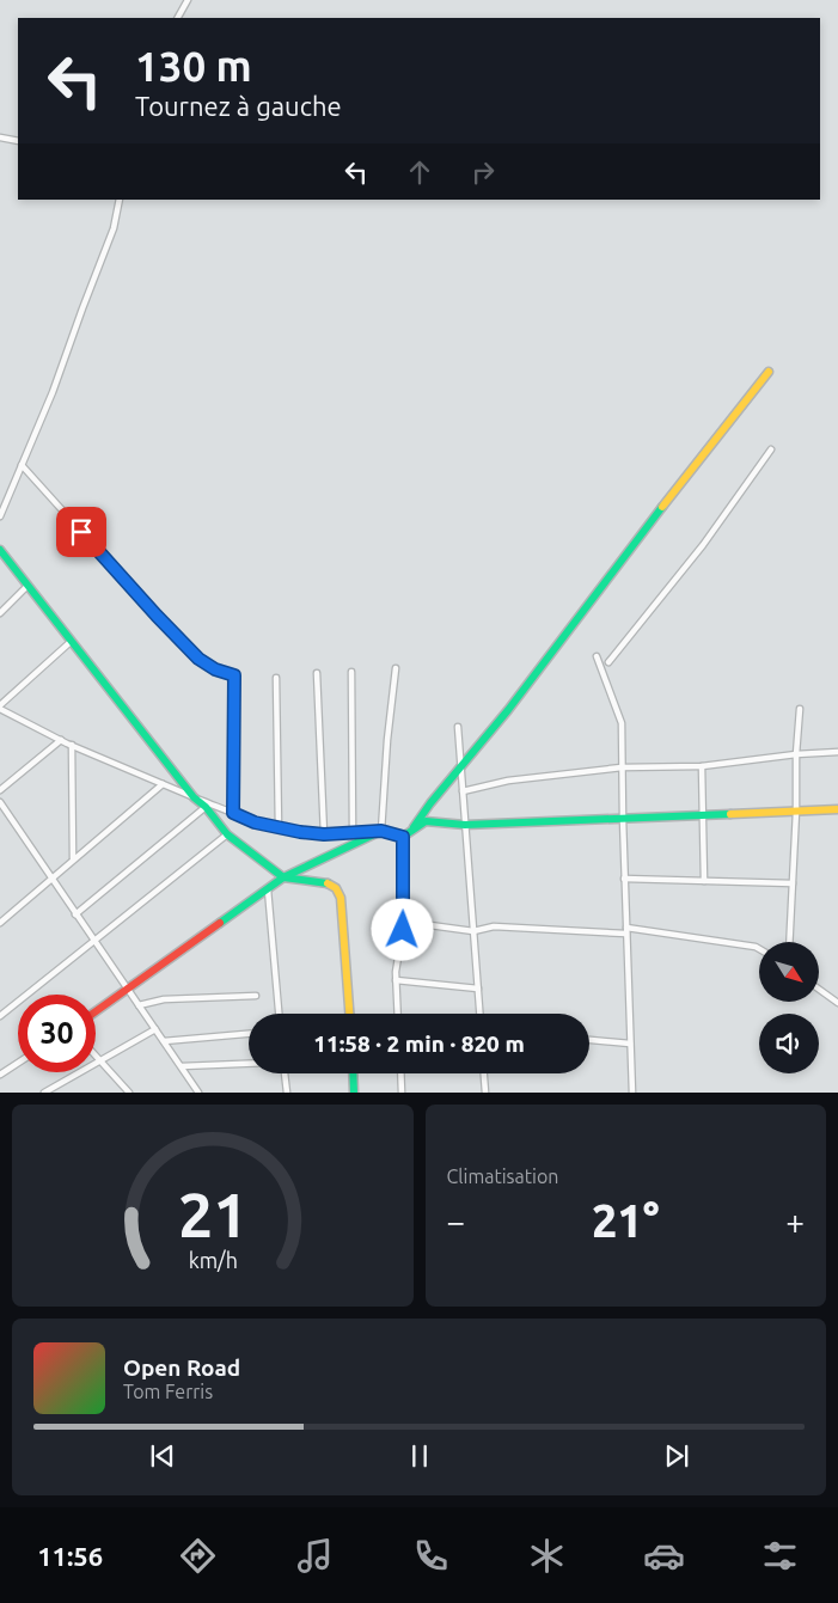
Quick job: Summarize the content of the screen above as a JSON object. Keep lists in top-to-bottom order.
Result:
{
  "north": "bottom right",
  "page": {
    "turn": ["130 m", "Tournez à gauche"],
    "limit": "30",
    "trip": "11:58 · 2 min · 820 m",
    "tile": "Climatisation",
    "heat": ["−", "21°", "+"],
    "song": ["Open Road", "Tom Ferris"],
    "tabs": "11:56",
    "gauge": ["21", "km/h"]
  }
}
